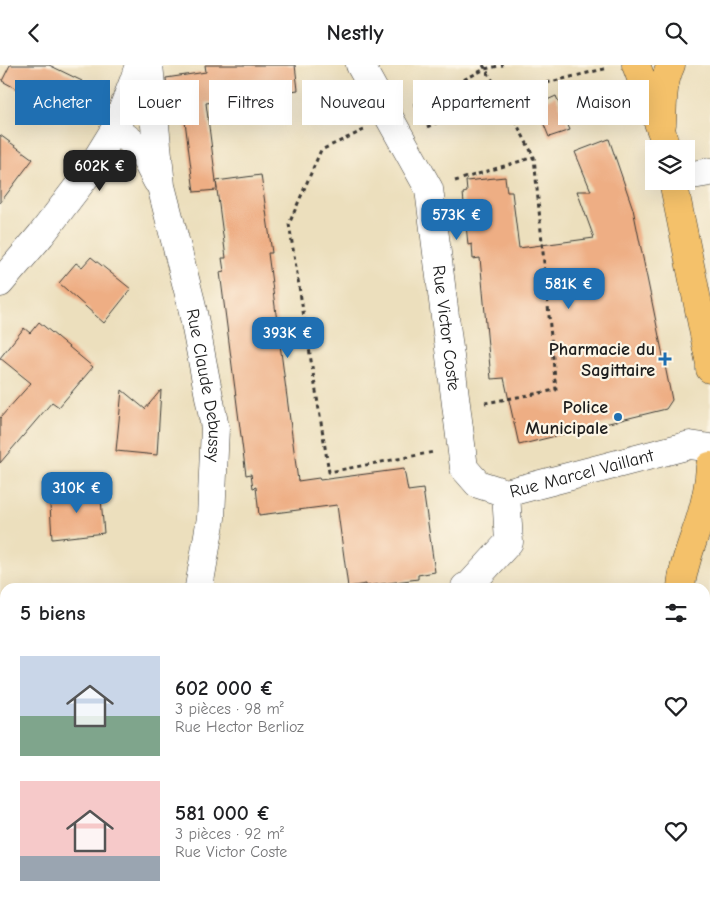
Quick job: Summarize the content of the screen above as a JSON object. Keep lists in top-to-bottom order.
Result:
{
  "streets": {
    "street": ["Rue Victor Coste", "Rue Claude Debussy", "Rue Marcel Vaillant"]
  },
  "crossings": [
    ["Rue Victor Coste", "Rue Marcel Vaillant"]
  ],
  "places": {
    "health": ["Pharmacie du Sagittaire"],
    "other": ["Police Municipale"]
  },
  "page": {
    "header": "Nestly",
    "chip": [
      "Acheter",
      "Louer",
      "Filtres",
      "Nouveau",
      "Appartement",
      "Maison"
    ],
    "price": [
      "602K €",
      "573K €",
      "581K €",
      "393K €",
      "310K €"
    ],
    "heading": "5 biens",
    "list": [
      {
        "name": "602 000 €",
        "note": "3 pièces · 98 m² · Rue Hector Berlioz"
      },
      {
        "name": "581 000 €",
        "note": "3 pièces · 92 m² · Rue Victor Coste"
      }
    ]
  }
}
